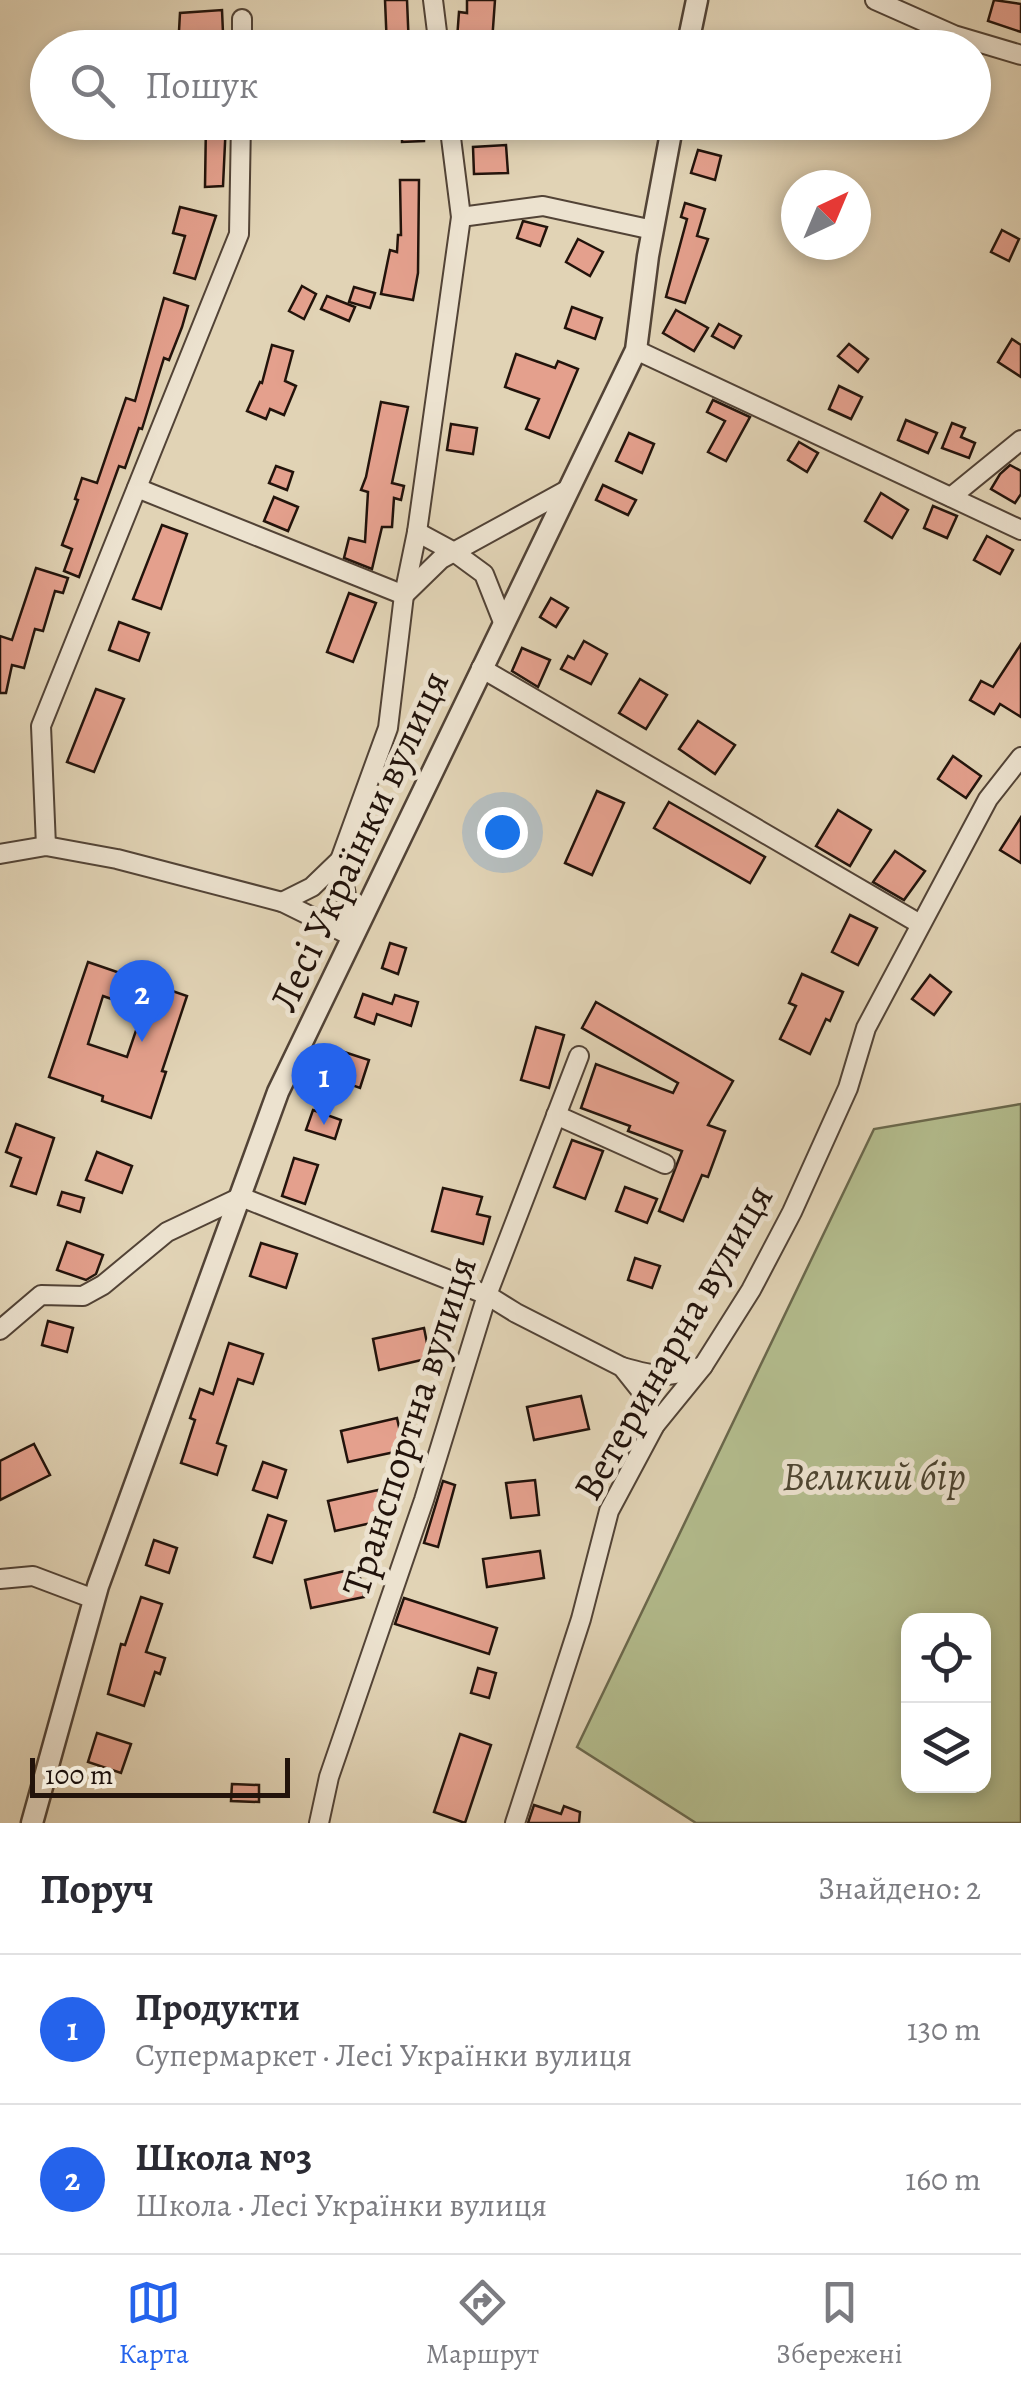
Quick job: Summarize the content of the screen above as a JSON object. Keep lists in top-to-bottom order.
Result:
{
  "streets": {
    "street": ["Лесі Українки вулиця", "Ветеринарна вулиця", "Транспортна вулиця"]
  },
  "parks": ["Великий бір"],
  "scale_bar": "100 m",
  "north": "top right",
  "page": {
    "search": "Пошук",
    "pins": ["2", "1"],
    "scale": "100 m",
    "heading": ["Поруч", "Знайдено: 2"],
    "list": [
      {
        "mark": "1",
        "name": "Продукти",
        "note": "Супермаркет · Лесі Українки вулиця",
        "value": "130 m"
      },
      {
        "mark": "2",
        "name": "Школа №3",
        "note": "Школа · Лесі Українки вулиця",
        "value": "160 m"
      }
    ],
    "nav": ["Карта", "Маршрут", "Збережені"]
  }
}
